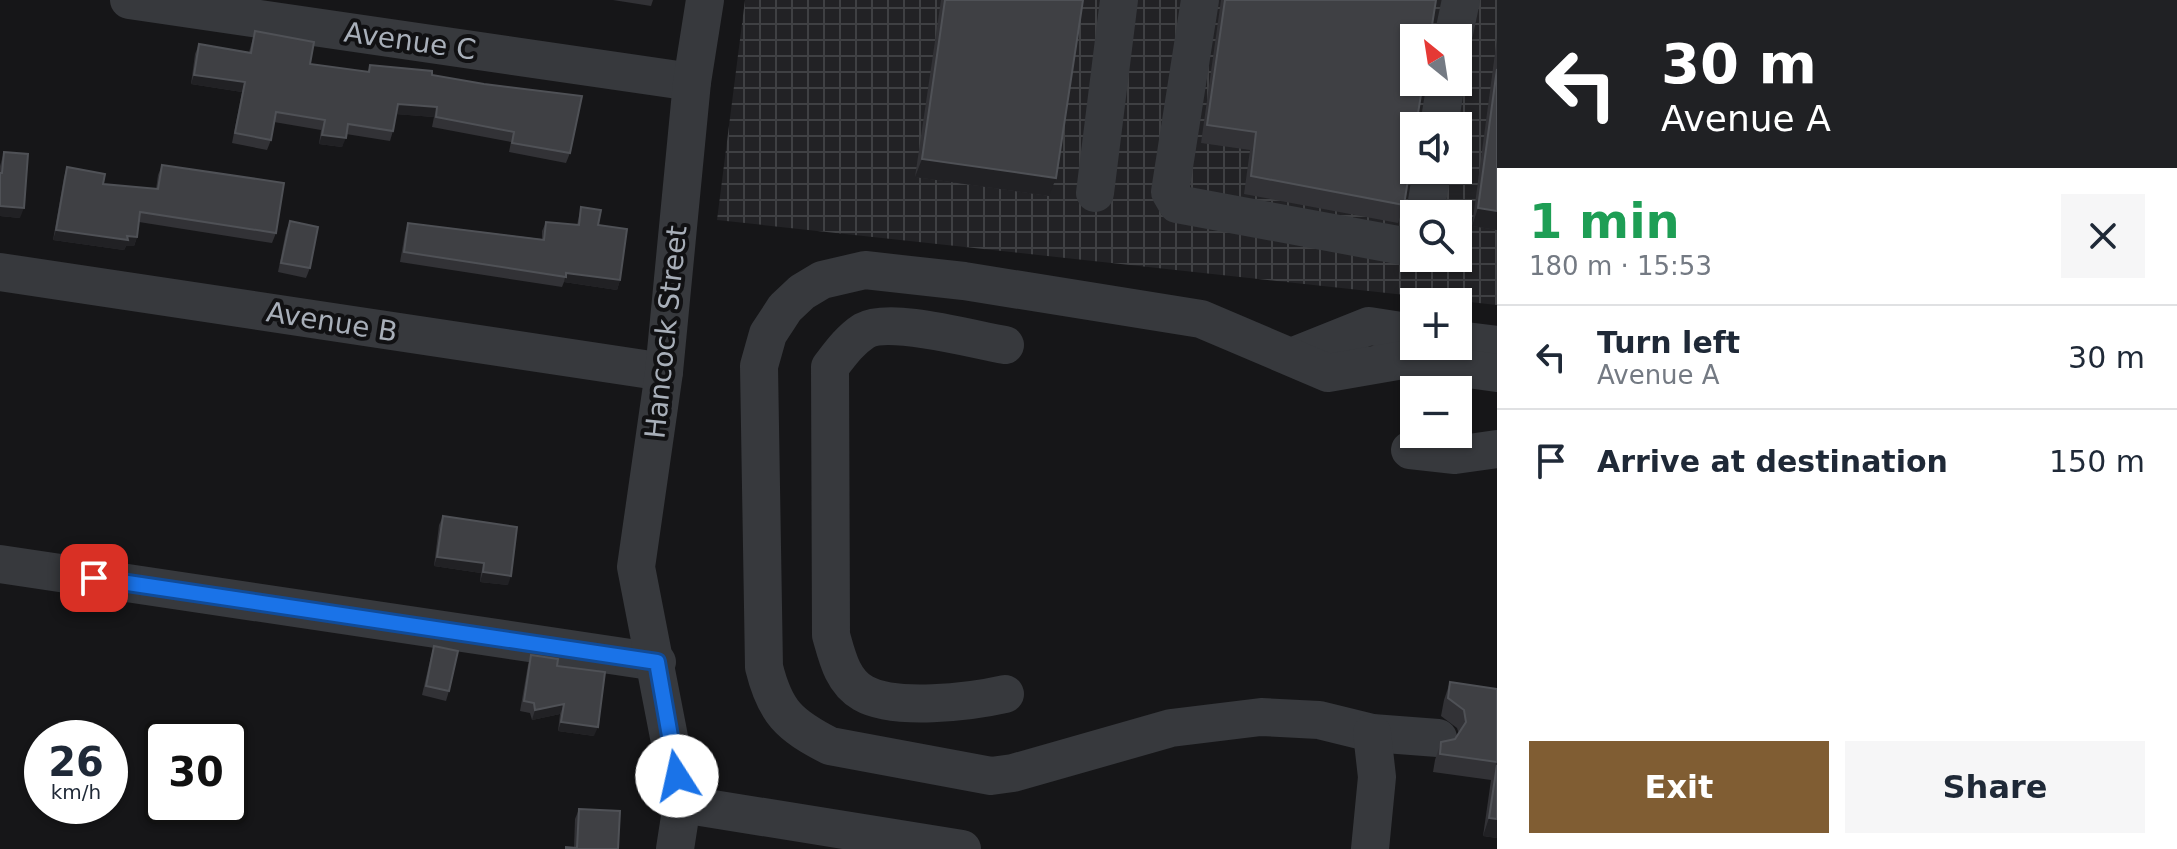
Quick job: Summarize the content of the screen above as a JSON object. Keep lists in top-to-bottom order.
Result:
{
  "streets": {
    "street": ["Avenue C", "Avenue B", "Hancock Street"]
  },
  "crossings": [
    ["Avenue C", "Hancock Street"],
    ["Avenue B", "Hancock Street"]
  ],
  "north": "top left",
  "page": {
    "turn": ["30 m", "Avenue A"],
    "map_buttons": ["+", "−"],
    "heading": ["1 min", "180 m · 15:53"],
    "list": [
      {
        "name": "Turn left",
        "note": "Avenue A",
        "value": "30 m"
      },
      {
        "name": "Arrive at destination",
        "value": "150 m"
      }
    ],
    "speed": "26 km/h",
    "limit": "30",
    "buttons": ["Exit", "Share"]
  }
}
